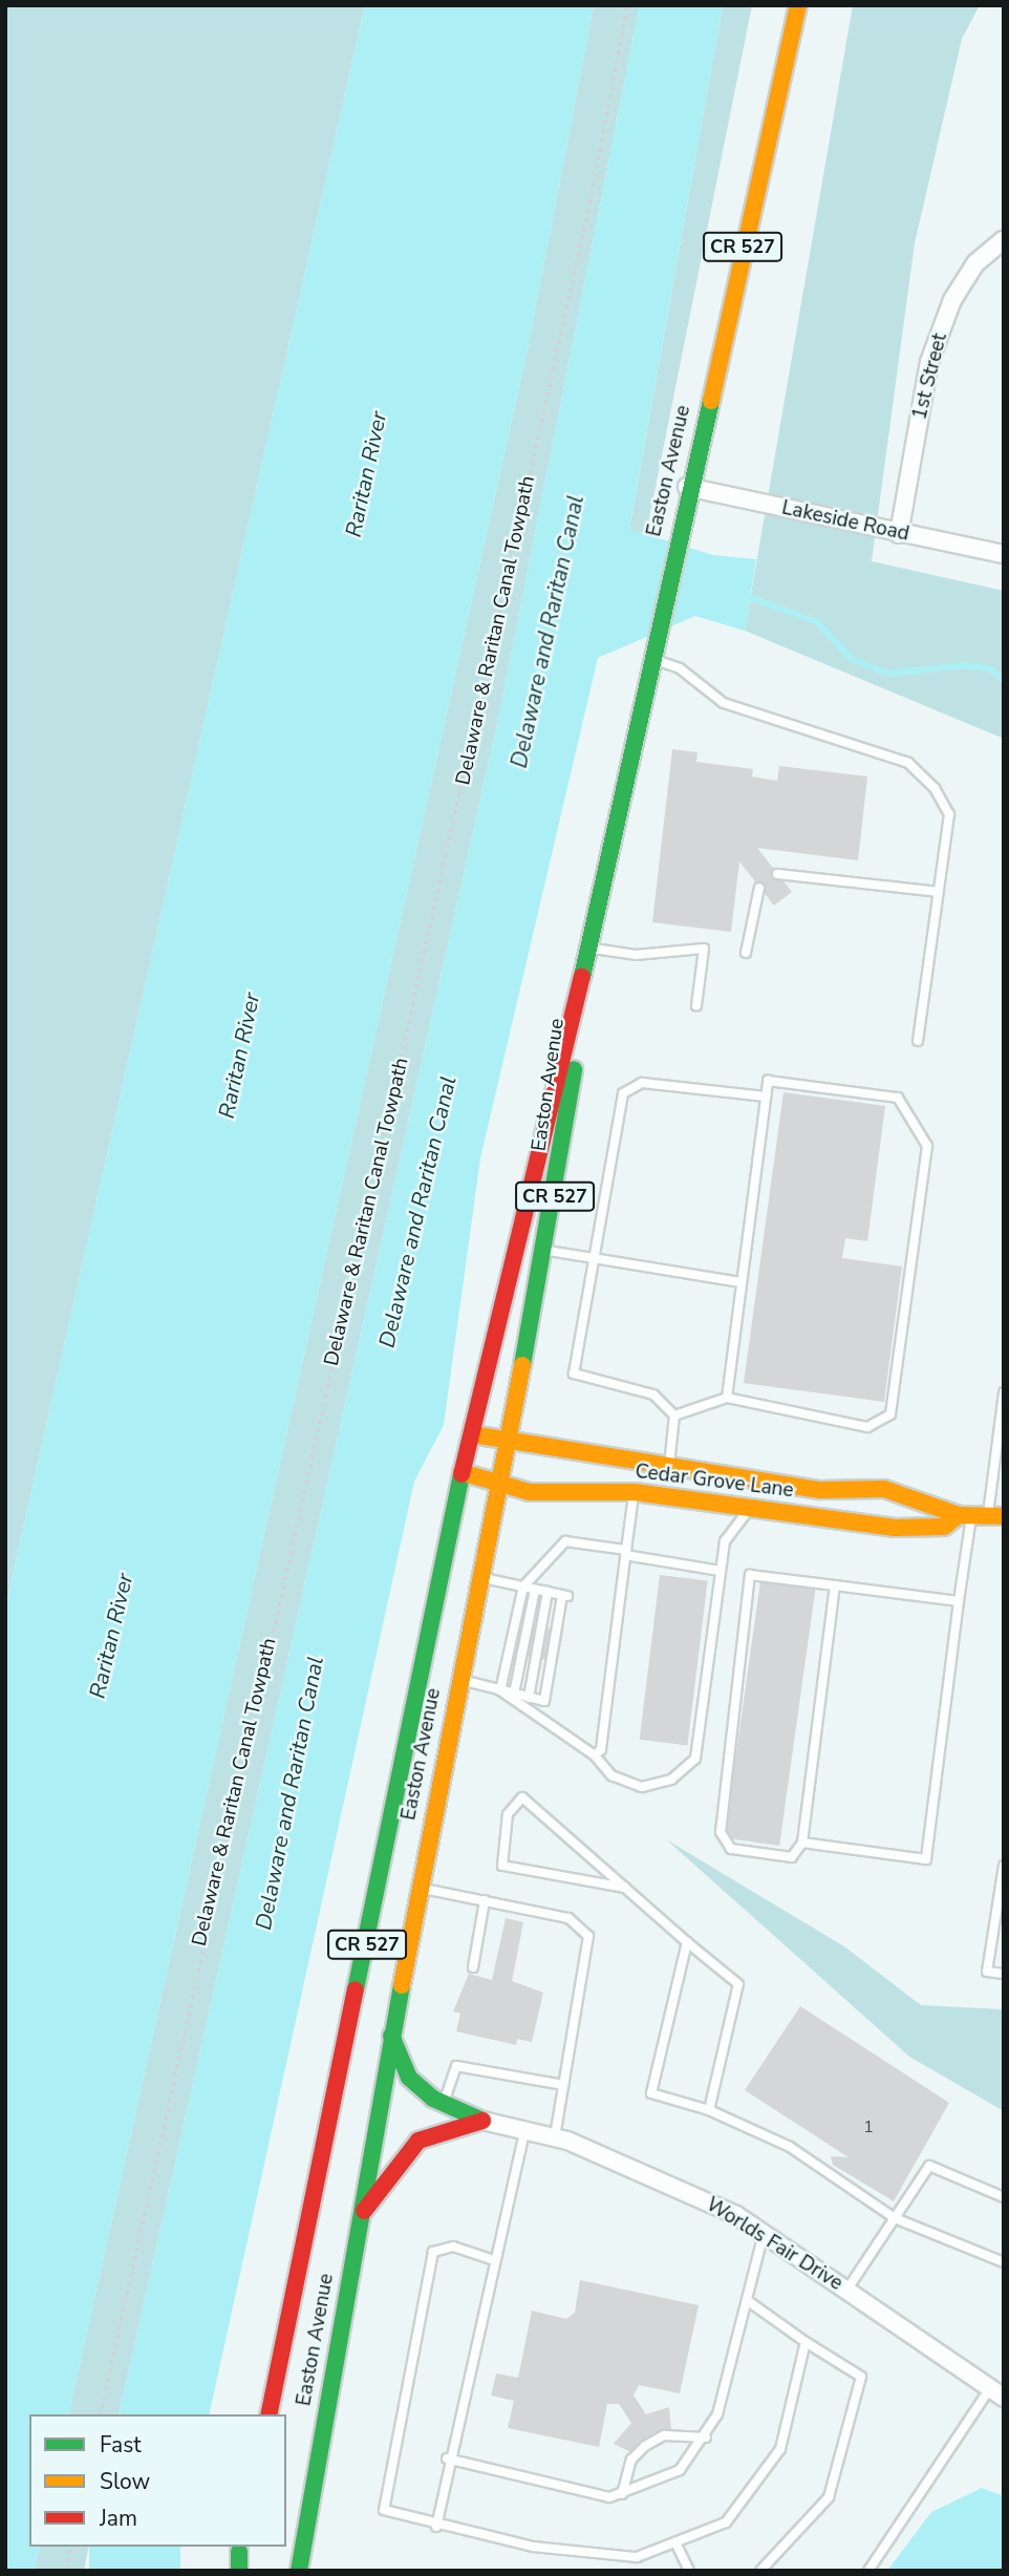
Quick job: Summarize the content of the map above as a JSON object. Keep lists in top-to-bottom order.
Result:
{
  "streets": {
    "main road": ["CR 527", "Easton Avenue", "Cedar Grove Lane"],
    "street": ["1st Street", "Lakeside Road", "Worlds Fair Drive"],
    "path": ["Delaware & Raritan Canal Towpath"]
  },
  "crossings": [
    ["1st Street", "Lakeside Road"],
    ["Easton Avenue", "Lakeside Road"],
    ["Easton Avenue", "Cedar Grove Lane"]
  ],
  "water": ["Raritan River", "Delaware and Raritan Canal"],
  "house_numbers": ["1"],
  "legend": ["Fast", "Slow", "Jam"]
}
